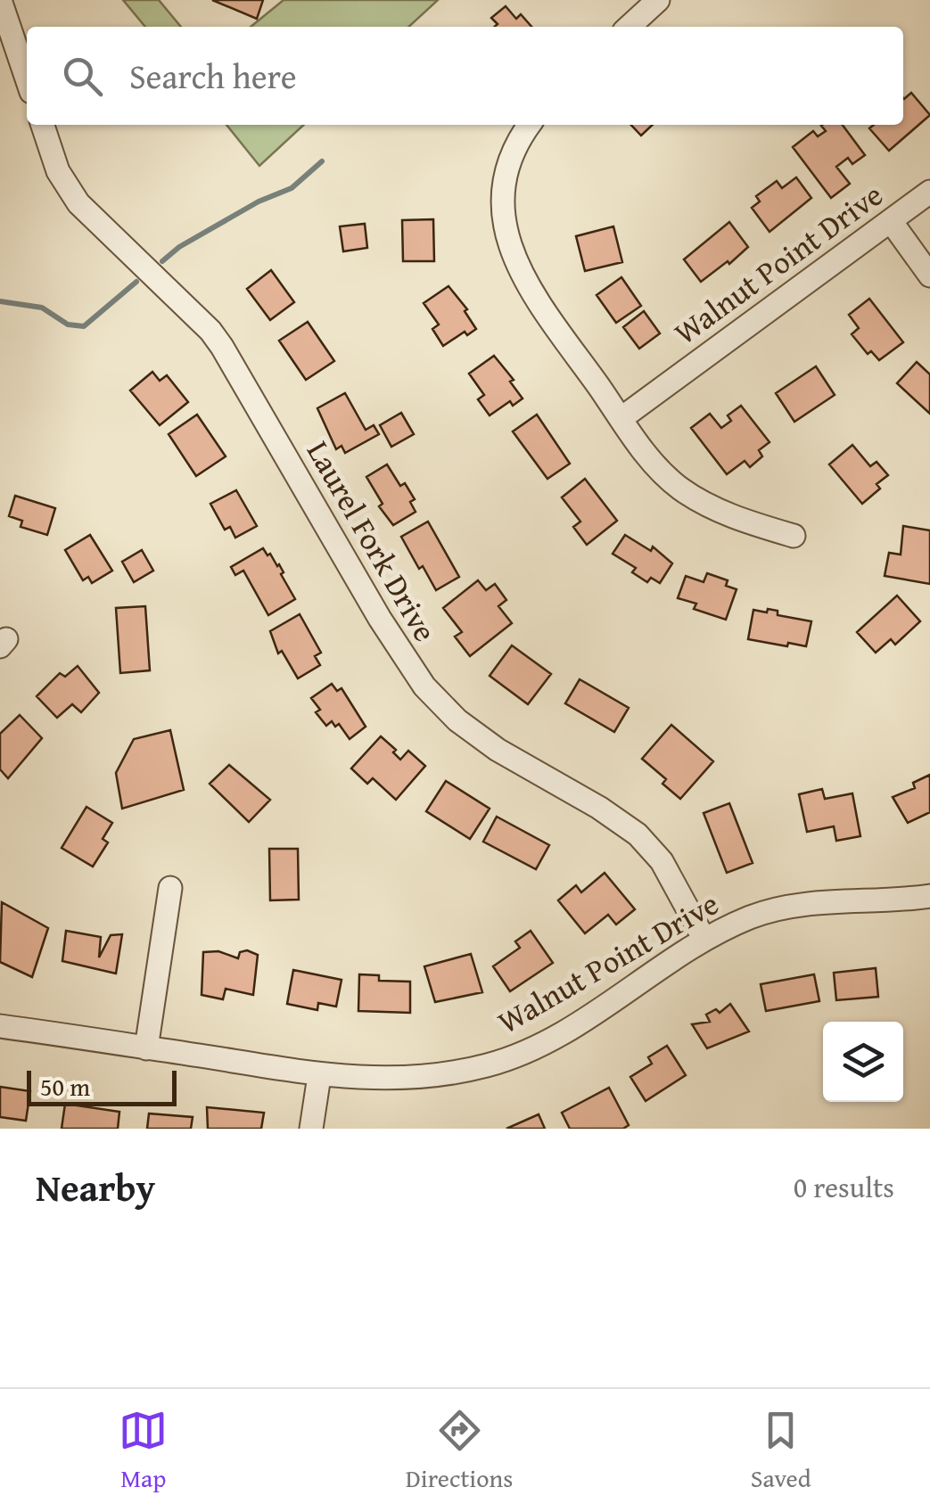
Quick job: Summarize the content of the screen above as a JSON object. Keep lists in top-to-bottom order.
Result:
{
  "streets": {
    "street": ["Walnut Point Drive", "Laurel Fork Drive"]
  },
  "crossings": [
    ["Walnut Point Drive", "Laurel Fork Drive"]
  ],
  "scale_bar": "50 m",
  "page": {
    "search": "Search here",
    "scale": "50 m",
    "heading": ["Nearby", "0 results"],
    "nav": ["Map", "Directions", "Saved"]
  }
}
